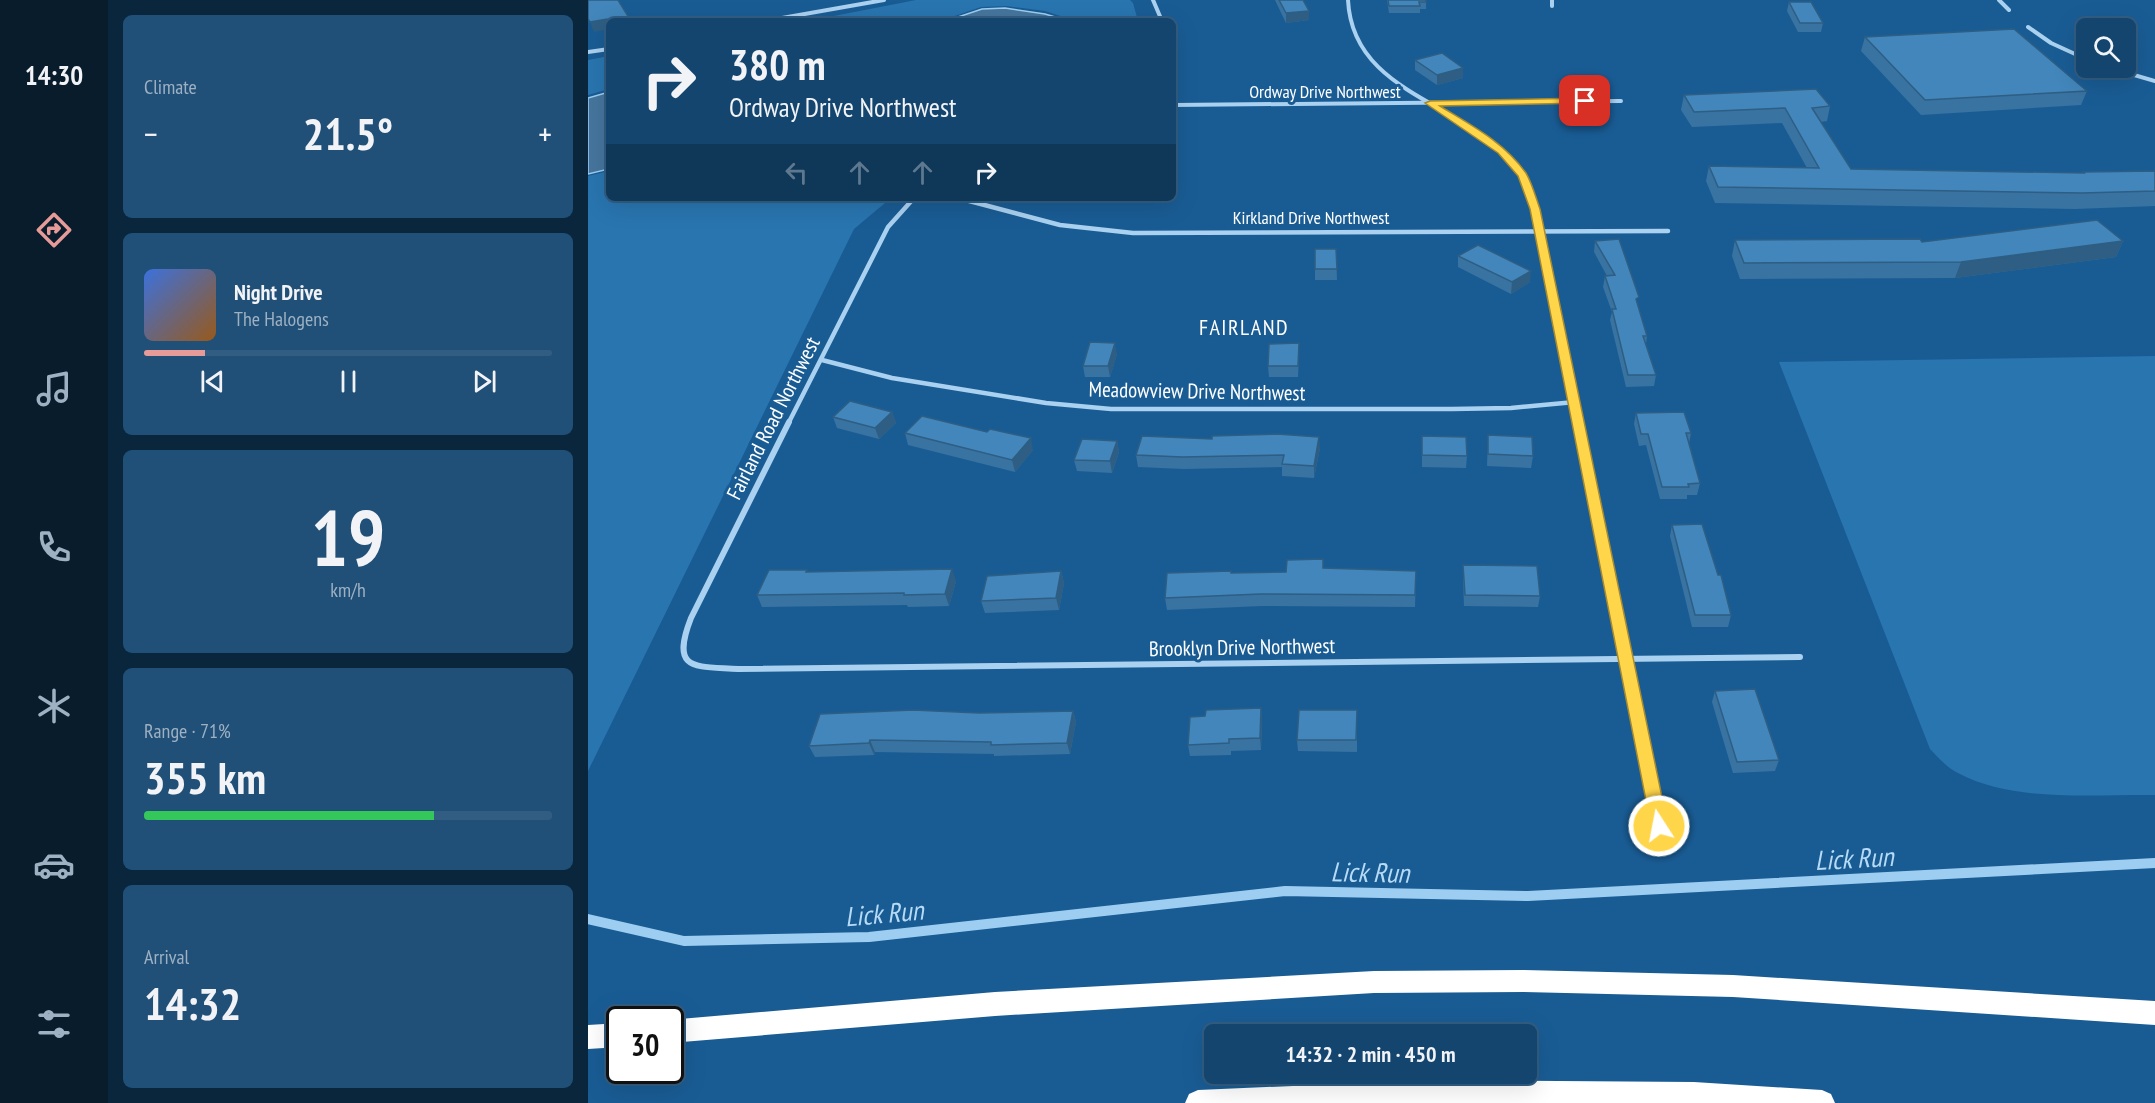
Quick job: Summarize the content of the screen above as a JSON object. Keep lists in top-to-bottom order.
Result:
{
  "streets": {
    "street": [
      "Ordway Drive Northwest",
      "Kirkland Drive Northwest",
      "Meadowview Drive Northwest",
      "Fairland Road Northwest",
      "Brooklyn Drive Northwest"
    ]
  },
  "crossings": [
    ["Meadowview Drive Northwest", "Fairland Road Northwest"],
    ["Fairland Road Northwest", "Brooklyn Drive Northwest"]
  ],
  "districts": ["FAIRLAND"],
  "water": ["Lick Run"],
  "page": {
    "tabs": "14:30",
    "tile": [
      "Climate",
      ["19", "km/h"],
      ["Range · 71%", "355 km"],
      ["Arrival", "14:32"]
    ],
    "turn": ["380 m", "Ordway Drive Northwest"],
    "heat": ["−", "21.5°", "+"],
    "song": ["Night Drive", "The Halogens"],
    "limit": "30",
    "trip": "14:32 · 2 min · 450 m"
  }
}
